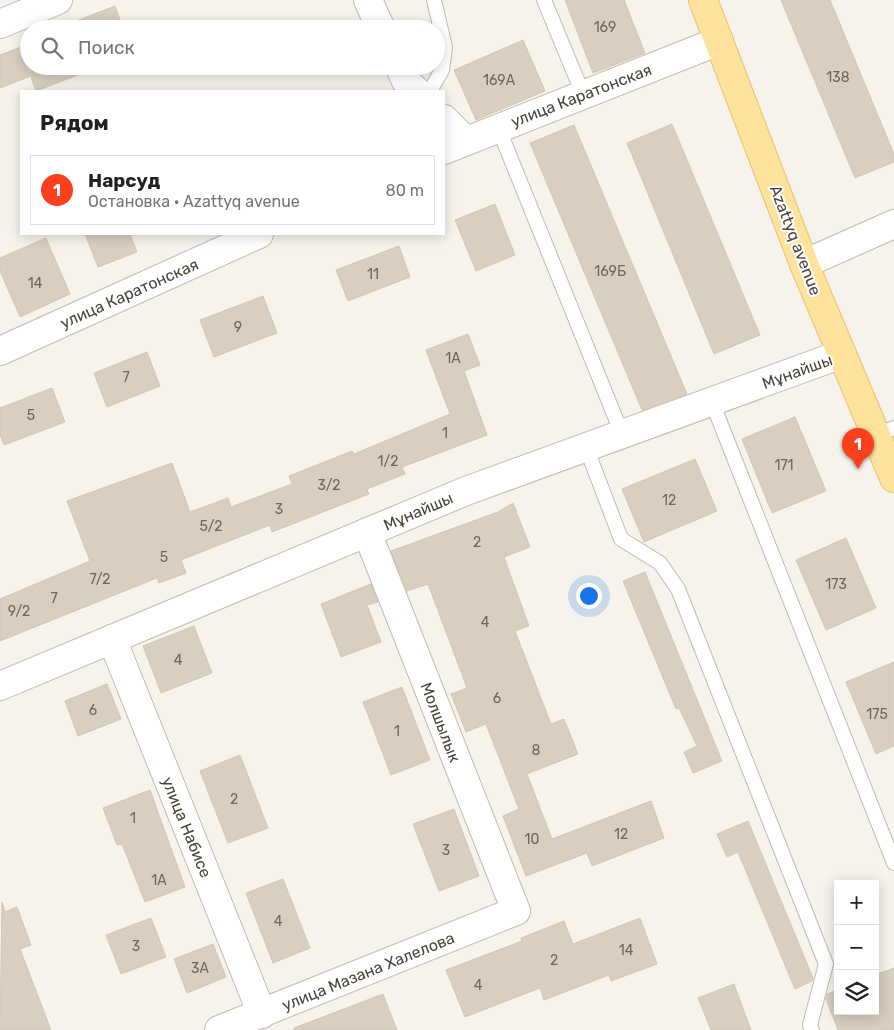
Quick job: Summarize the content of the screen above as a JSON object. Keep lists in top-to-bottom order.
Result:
{
  "streets": {
    "main road": ["Azattyq avenue"],
    "street": [
      "улица Каратонская",
      "Мұнайшы",
      "Молшылык",
      "улица Набисе",
      "улица Мазана Халелова"
    ]
  },
  "crossings": [
    ["улица Каратонская", "Azattyq avenue"],
    ["Azattyq avenue", "Мұнайшы"],
    ["Мұнайшы", "Молшылык"],
    ["Мұнайшы", "улица Набисе"],
    ["Молшылык", "улица Мазана Халелова"],
    ["улица Набисе", "улица Мазана Халелова"]
  ],
  "house_numbers": [
    "169",
    "138",
    "169А",
    "169Б",
    "11",
    "14",
    "9",
    "1А",
    "7",
    "5",
    "1",
    "1/2",
    "171",
    "3/2",
    "12",
    "3",
    "5/2",
    "2",
    "5",
    "7/2",
    "173",
    "7",
    "9/2",
    "4",
    "4",
    "6",
    "6",
    "175",
    "1",
    "8",
    "2",
    "1",
    "12",
    "10",
    "3",
    "1А",
    "4",
    "3",
    "14",
    "2",
    "3А",
    "4"
  ],
  "page": {
    "search": "Поиск",
    "heading": "Рядом",
    "list": [
      {
        "mark": "1",
        "name": "Нарсуд",
        "note": "Остановка · Azattyq avenue",
        "value": "80 m"
      }
    ],
    "pins": "1",
    "map_buttons": ["+", "−"]
  }
}
